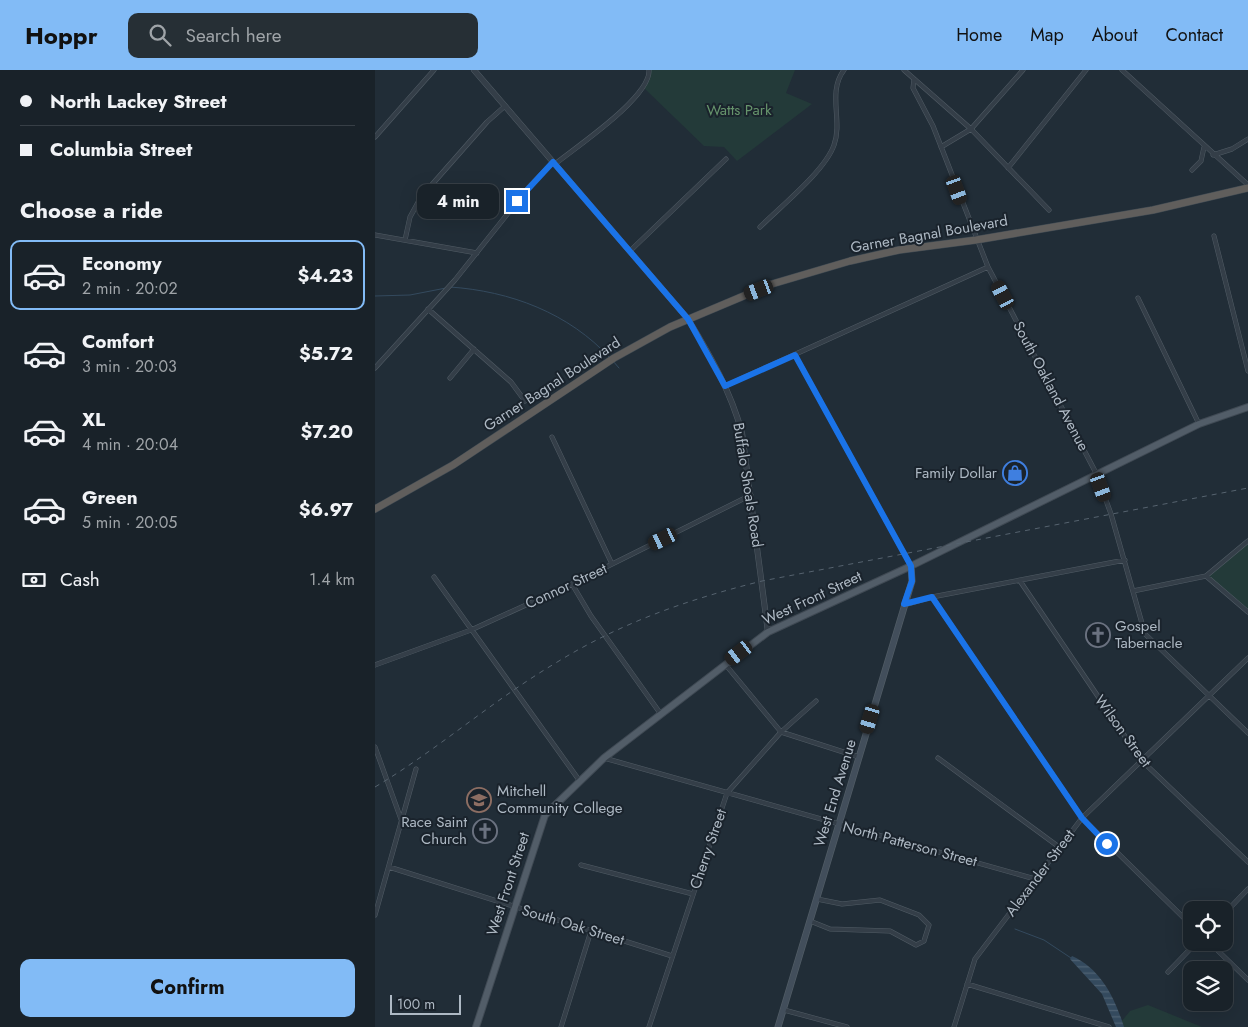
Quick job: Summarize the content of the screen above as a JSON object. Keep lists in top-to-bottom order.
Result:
{
  "streets": {
    "highway": ["Garner Bagnal Boulevard"],
    "main road": ["West Front Street", "West End Avenue"],
    "street": [
      "South Oakland Avenue",
      "Buffalo Shoals Road",
      "Connor Street",
      "Wilson Street",
      "North Patterson Street",
      "Cherry Street",
      "Alexander Street",
      "South Oak Street"
    ]
  },
  "crossings": [
    ["Garner Bagnal Boulevard", "South Oakland Avenue"],
    ["Garner Bagnal Boulevard", "Buffalo Shoals Road"],
    ["South Oakland Avenue", "West Front Street"],
    ["South Oakland Avenue", "Alexander Street"],
    ["Buffalo Shoals Road", "Connor Street"],
    ["Buffalo Shoals Road", "West Front Street"],
    ["West Front Street", "West End Avenue"],
    ["West Front Street", "North Patterson Street"],
    ["West Front Street", "South Oak Street"],
    ["Wilson Street", "Alexander Street"],
    ["West End Avenue", "North Patterson Street"],
    ["North Patterson Street", "Cherry Street"],
    ["North Patterson Street", "Alexander Street"],
    ["Cherry Street", "South Oak Street"]
  ],
  "parks": ["Watts Park"],
  "places": {
    "shop": ["Family Dollar"],
    "church": ["Gospel Tabernacle", "Race Saint Church"],
    "school or university": ["Mitchell Community College"]
  },
  "scale_bar": "100 m",
  "page": {
    "header": "Hoppr",
    "search": "Search here",
    "nav": [
      "Home",
      "Map",
      "About",
      "Contact"
    ],
    "banner": ["North Lackey Street", "Columbia Street"],
    "heading": "Choose a ride",
    "bubble": "4 min",
    "list": [
      {
        "name": "Economy",
        "note": "2 min · 20:02",
        "value": "$4.23"
      },
      {
        "name": "Comfort",
        "note": "3 min · 20:03",
        "value": "$5.72"
      },
      {
        "name": "XL",
        "note": "4 min · 20:04",
        "value": "$7.20"
      },
      {
        "name": "Green",
        "note": "5 min · 20:05",
        "value": "$6.97"
      }
    ],
    "pay": ["Cash", "1.4 km"],
    "buttons": "Confirm",
    "scale": "100 m"
  }
}
